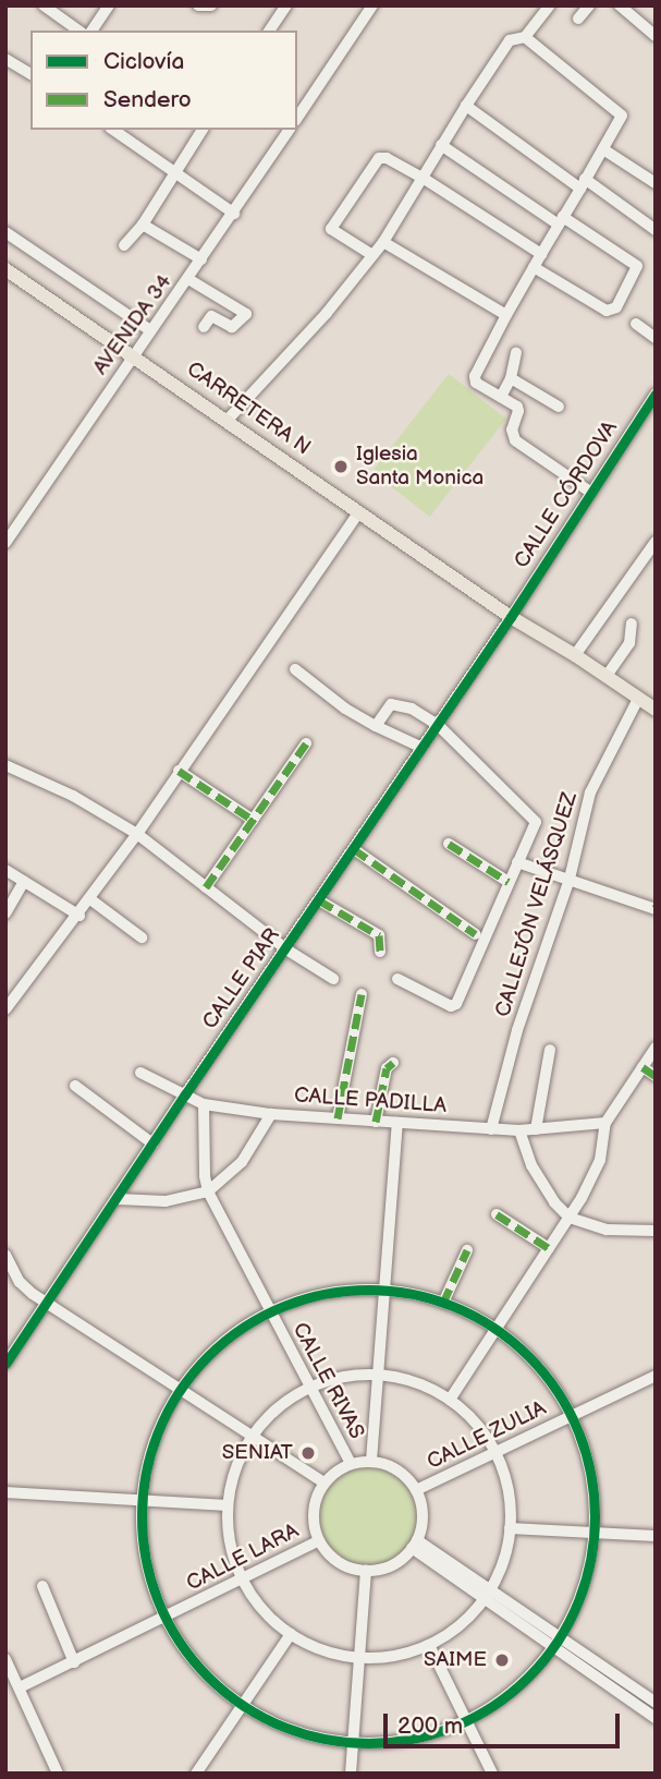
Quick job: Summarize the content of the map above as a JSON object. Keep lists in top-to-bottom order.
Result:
{
  "streets": {
    "main road": ["CARRETERA N"],
    "street": [
      "AVENIDA 34",
      "CALLE CÓRDOVA",
      "CALLEJÓN VELÁSQUEZ",
      "CALLE PIAR",
      "CALLE PADILLA",
      "CALLE RIVAS",
      "CALLE ZULIA",
      "CALLE LARA"
    ]
  },
  "crossings": [
    ["AVENIDA 34", "CARRETERA N"],
    ["CARRETERA N", "CALLE CÓRDOVA"],
    ["CARRETERA N", "CALLEJÓN VELÁSQUEZ"],
    ["CARRETERA N", "CALLE PIAR"],
    ["CALLE CÓRDOVA", "CALLE PIAR"],
    ["CALLEJÓN VELÁSQUEZ", "CALLE PADILLA"],
    ["CALLE PIAR", "CALLE PADILLA"],
    ["CALLE PADILLA", "CALLE RIVAS"],
    ["CALLE RIVAS", "CALLE ZULIA"],
    ["CALLE RIVAS", "CALLE LARA"],
    ["CALLE ZULIA", "CALLE LARA"]
  ],
  "places": ["Iglesia Santa Monica", "SENIAT", "SAIME"],
  "legend": ["Ciclovía", "Sendero"],
  "scale_bar": "200 m"
}
